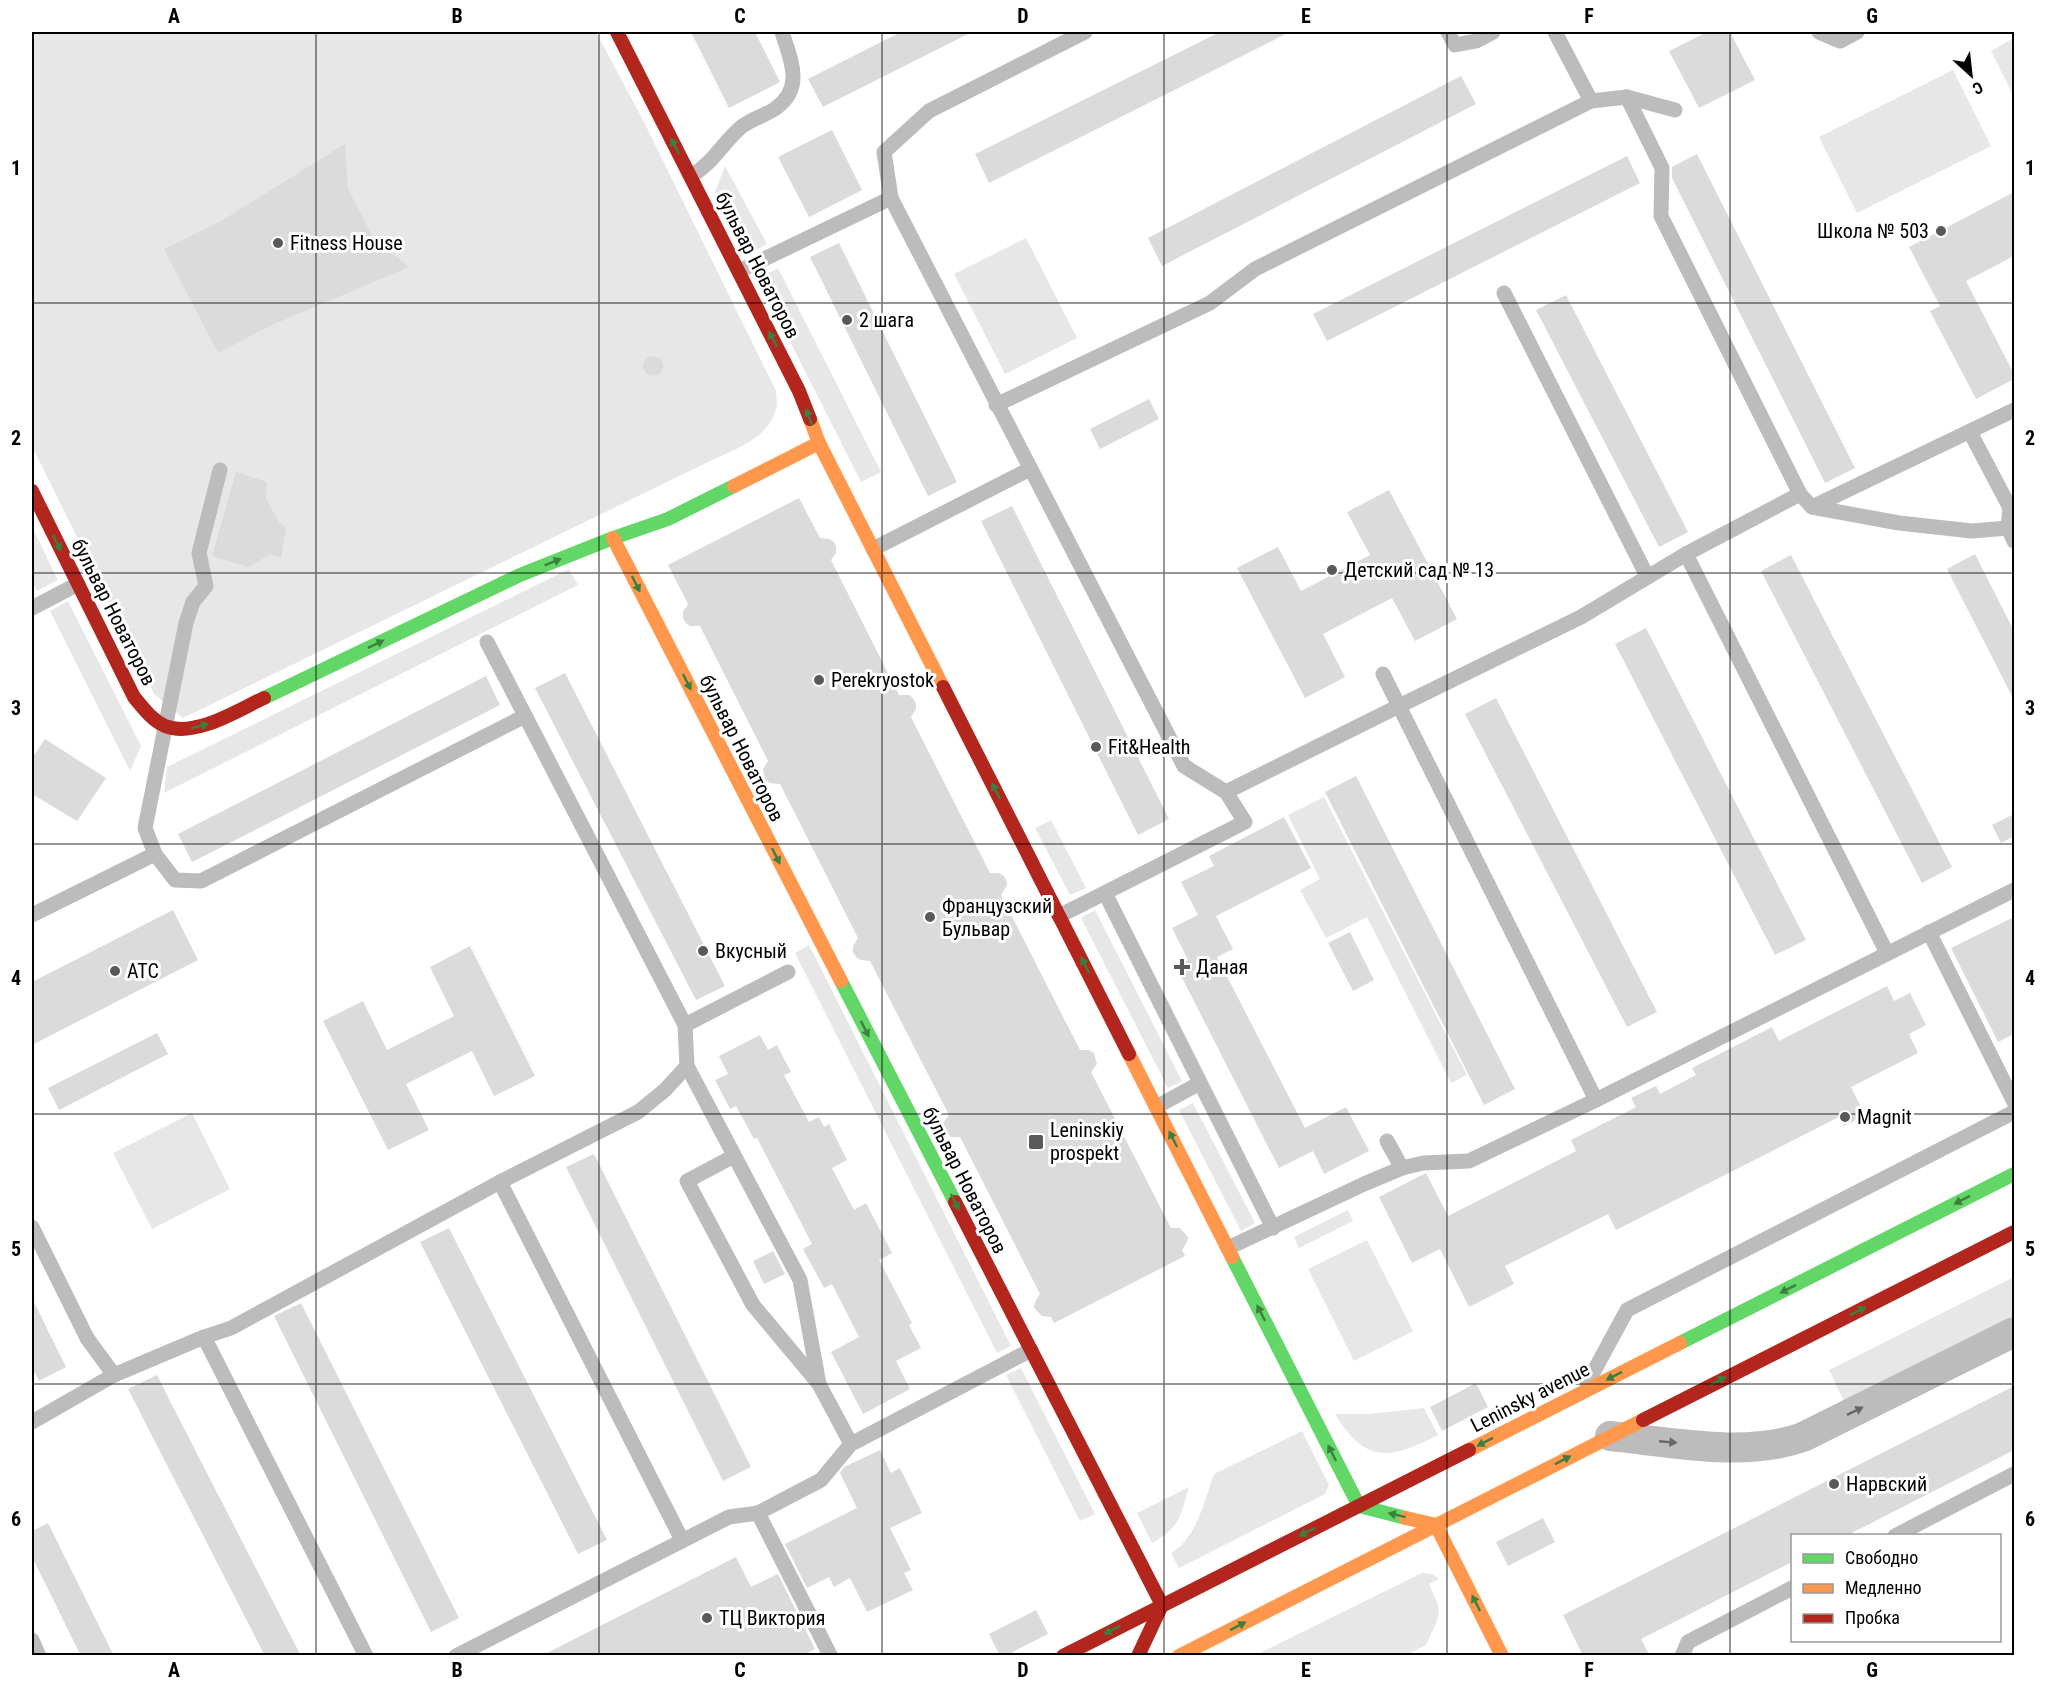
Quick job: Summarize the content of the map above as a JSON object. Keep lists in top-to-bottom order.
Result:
{
  "streets": {
    "street": ["бульвар Новаторов", "Leninsky avenue"]
  },
  "crossings": [
    ["бульвар Новаторов", "Leninsky avenue"]
  ],
  "places": {
    "other": [
      "Школа № 503",
      "Fitness House",
      "2 шага",
      "Детский сад № 13",
      "Perekryostok",
      "Fit&Health",
      "Французский Бульвар",
      "Вкусный",
      "АТС",
      "Magnit",
      "Нарвский",
      "ТЦ Виктория"
    ],
    "health": ["Даная"],
    "transit": ["Leninskiy prospekt"]
  },
  "legend": ["Свободно", "Медленно", "Пробка"],
  "north": "bottom right",
  "grid": {
    "columns": [
      "A",
      "B",
      "C",
      "D",
      "E",
      "F",
      "G"
    ],
    "rows": [
      "1",
      "2",
      "3",
      "4",
      "5",
      "6"
    ]
  }
}
